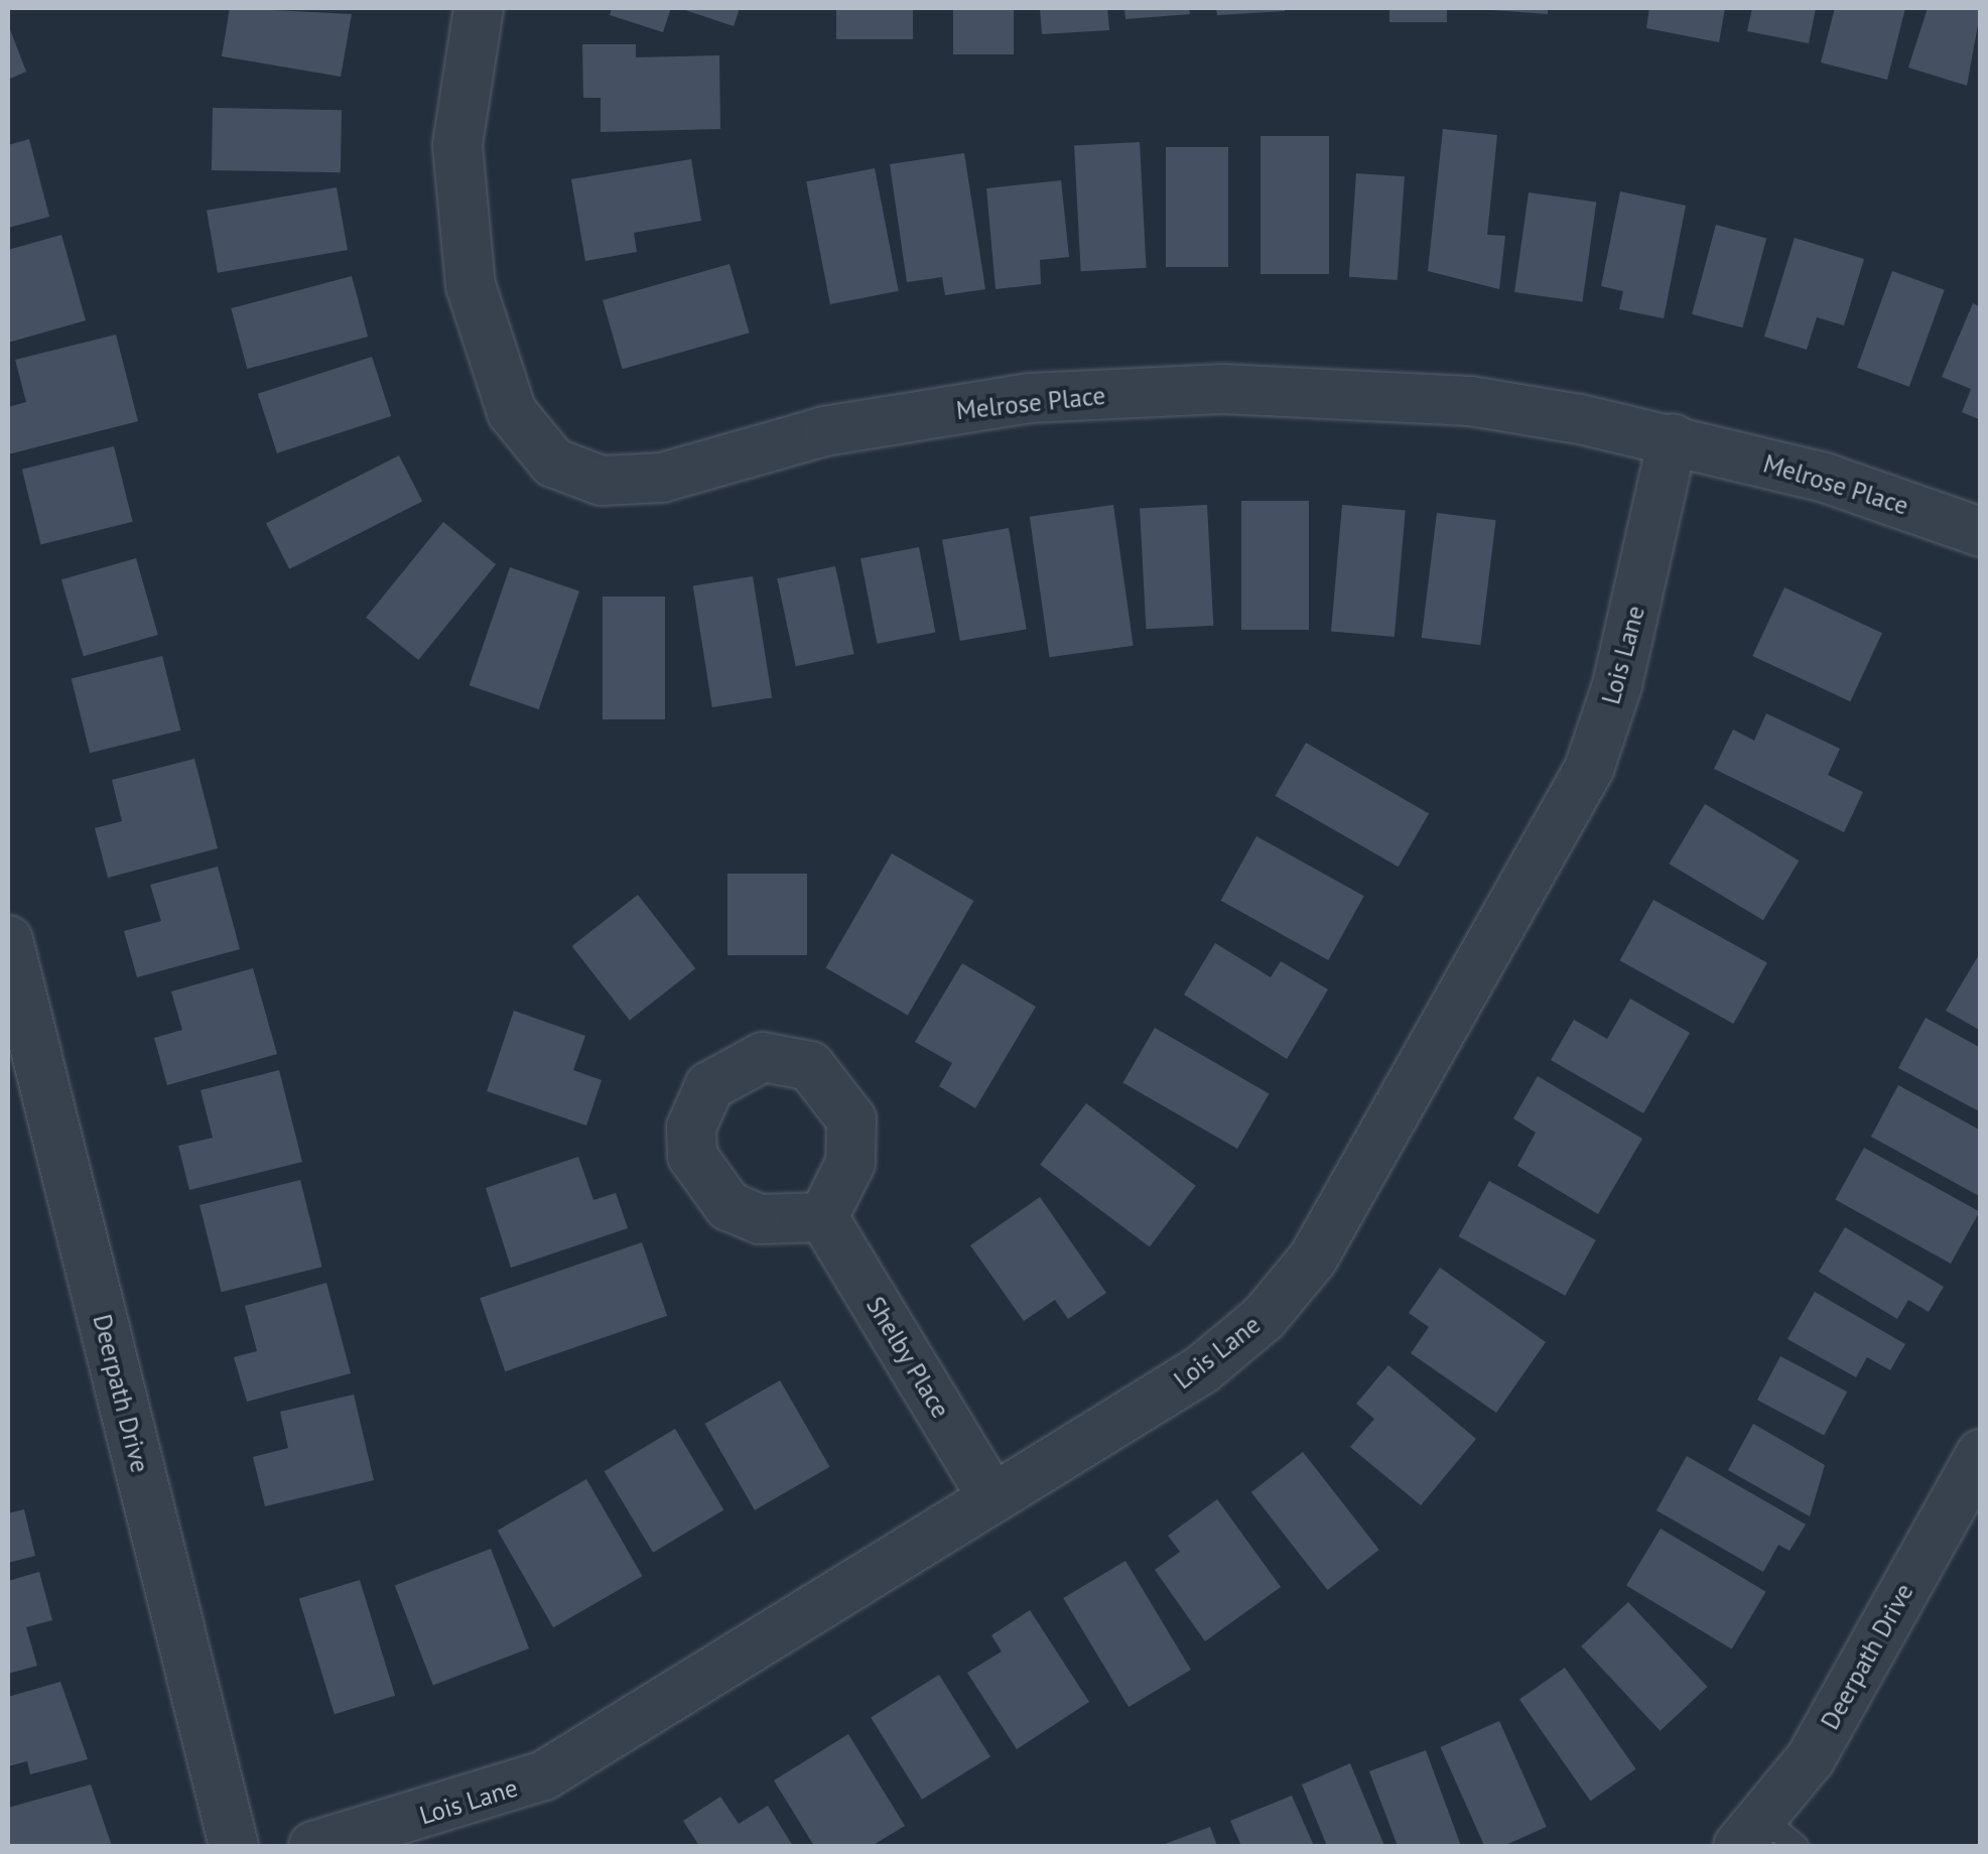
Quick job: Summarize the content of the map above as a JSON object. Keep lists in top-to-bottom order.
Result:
{
  "streets": {
    "street": [
      "Melrose Place",
      "Lois Lane",
      "Shelby Place",
      "Deerpath Drive"
    ]
  },
  "crossings": [
    ["Melrose Place", "Lois Lane"],
    ["Lois Lane", "Shelby Place"]
  ]
}
